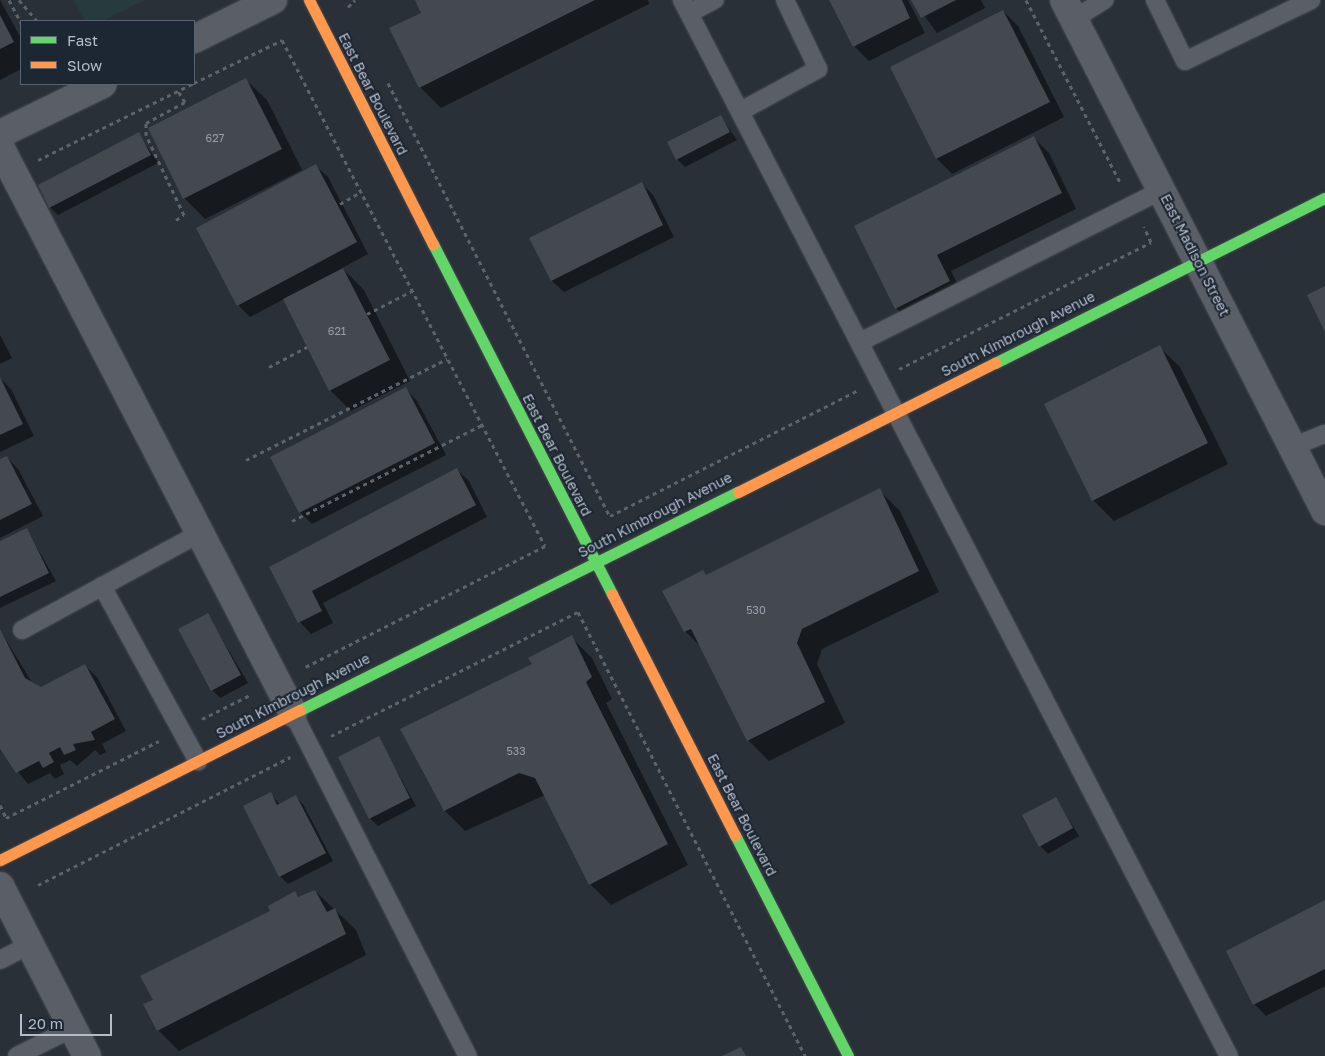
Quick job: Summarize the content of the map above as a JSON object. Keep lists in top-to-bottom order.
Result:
{
  "streets": {
    "main road": ["East Bear Boulevard", "South Kimbrough Avenue"],
    "street": ["East Madison Street"]
  },
  "crossings": [
    ["East Bear Boulevard", "South Kimbrough Avenue"],
    ["East Madison Street", "South Kimbrough Avenue"]
  ],
  "house_numbers": [
    "627",
    "621",
    "530",
    "533"
  ],
  "legend": ["Fast", "Slow"],
  "scale_bar": "20 m"
}
